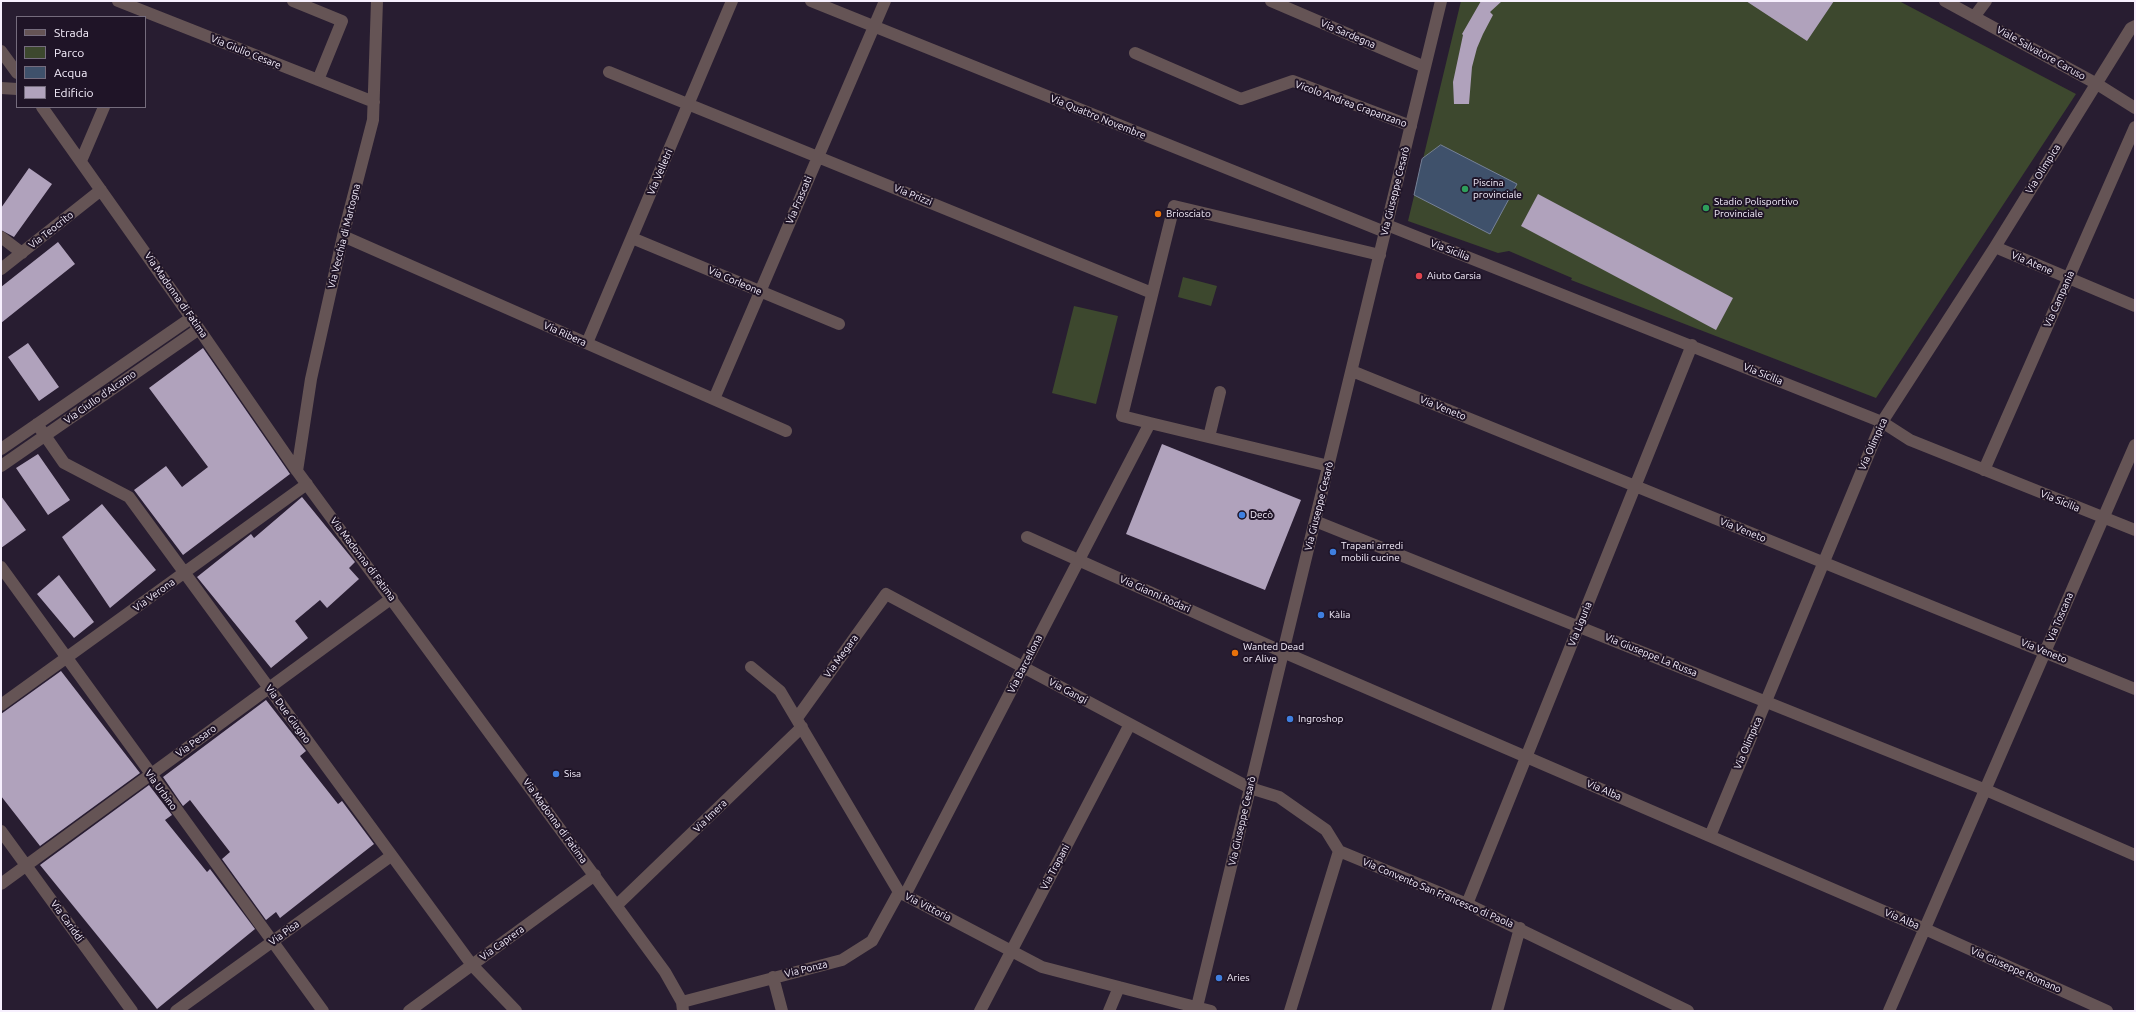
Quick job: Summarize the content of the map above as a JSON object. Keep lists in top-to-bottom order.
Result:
{
  "streets": {
    "street": [
      "Via Sardegna",
      "Via Giulio Cesare",
      "Viale Salvatore Caruso",
      "Vicolo Andrea Crapanzano",
      "Via Quattro Novembre",
      "Via Olimpica",
      "Via Velletri",
      "Via Giuseppe Cesarò",
      "Via Prizzi",
      "Via Frascati",
      "Via Teocrito",
      "Via Vecchia di Martogna",
      "Via Sicilia",
      "Via Atene",
      "Via Corleone",
      "Via Madonna di Fatima",
      "Via Campania",
      "Via Ribera",
      "Via Ciullo d'Alcamo",
      "Via Veneto",
      "Via Gianni Rodari",
      "Via Verona",
      "Via Toscana",
      "Via Liguria",
      "Via Giuseppe La Russa",
      "Via Megara",
      "Via Barcellona",
      "Via Gangi",
      "Via Due Giugno",
      "Via Pesaro",
      "Via Urbino",
      "Via Alba",
      "Via Imera",
      "Via Trapani",
      "Via Convento San Francesco di Paola",
      "Via Vittoria",
      "Via Cariddi",
      "Via Pisa",
      "Via Caprera",
      "Via Ponza",
      "Via Giuseppe Romano"
    ]
  },
  "crossings": [
    ["Via Sardegna", "Via Giuseppe Cesarò"],
    ["Via Giulio Cesare", "Via Vecchia di Martogna"],
    ["Viale Salvatore Caruso", "Via Olimpica"],
    ["Vicolo Andrea Crapanzano", "Via Giuseppe Cesarò"],
    ["Via Quattro Novembre", "Via Giuseppe Cesarò"],
    ["Via Quattro Novembre", "Via Frascati"],
    ["Via Quattro Novembre", "Via Sicilia"],
    ["Via Olimpica", "Via Sicilia"],
    ["Via Olimpica", "Via Atene"],
    ["Via Olimpica", "Via Veneto"],
    ["Via Olimpica", "Via Giuseppe La Russa"],
    ["Via Olimpica", "Via Alba"],
    ["Via Velletri", "Via Prizzi"],
    ["Via Velletri", "Via Corleone"],
    ["Via Velletri", "Via Ribera"],
    ["Via Giuseppe Cesarò", "Via Sicilia"],
    ["Via Giuseppe Cesarò", "Via Veneto"],
    ["Via Giuseppe Cesarò", "Via Gianni Rodari"],
    ["Via Giuseppe Cesarò", "Via Giuseppe La Russa"],
    ["Via Giuseppe Cesarò", "Via Gangi"],
    ["Via Giuseppe Cesarò", "Via Alba"],
    ["Via Giuseppe Cesarò", "Via Vittoria"],
    ["Via Prizzi", "Via Frascati"],
    ["Via Frascati", "Via Corleone"],
    ["Via Frascati", "Via Ribera"],
    ["Via Teocrito", "Via Madonna di Fatima"],
    ["Via Vecchia di Martogna", "Via Madonna di Fatima"],
    ["Via Vecchia di Martogna", "Via Ribera"],
    ["Via Sicilia", "Via Campania"],
    ["Via Sicilia", "Via Toscana"],
    ["Via Sicilia", "Via Liguria"],
    ["Via Atene", "Via Campania"],
    ["Via Madonna di Fatima", "Via Ciullo d'Alcamo"],
    ["Via Madonna di Fatima", "Via Verona"],
    ["Via Madonna di Fatima", "Via Pesaro"],
    ["Via Madonna di Fatima", "Via Imera"],
    ["Via Madonna di Fatima", "Via Caprera"],
    ["Via Madonna di Fatima", "Via Ponza"],
    ["Via Ciullo d'Alcamo", "Via Due Giugno"],
    ["Via Veneto", "Via Toscana"],
    ["Via Veneto", "Via Liguria"],
    ["Via Gianni Rodari", "Via Barcellona"],
    ["Via Gianni Rodari", "Via Alba"],
    ["Via Verona", "Via Due Giugno"],
    ["Via Verona", "Via Urbino"],
    ["Via Toscana", "Via Giuseppe La Russa"],
    ["Via Toscana", "Via Alba"],
    ["Via Toscana", "Via Giuseppe Romano"],
    ["Via Liguria", "Via Giuseppe La Russa"],
    ["Via Liguria", "Via Alba"],
    ["Via Liguria", "Via Convento San Francesco di Paola"],
    ["Via Megara", "Via Gangi"],
    ["Via Megara", "Via Imera"],
    ["Via Megara", "Via Vittoria"],
    ["Via Barcellona", "Via Gangi"],
    ["Via Barcellona", "Via Vittoria"],
    ["Via Barcellona", "Via Ponza"],
    ["Via Gangi", "Via Trapani"],
    ["Via Gangi", "Via Convento San Francesco di Paola"],
    ["Via Due Giugno", "Via Pesaro"],
    ["Via Due Giugno", "Via Pisa"],
    ["Via Due Giugno", "Via Caprera"],
    ["Via Pesaro", "Via Urbino"],
    ["Via Pesaro", "Via Cariddi"],
    ["Via Urbino", "Via Pisa"],
    ["Via Alba", "Via Giuseppe Romano"],
    ["Via Imera", "Via Vittoria"],
    ["Via Trapani", "Via Vittoria"],
    ["Via Vittoria", "Via Ponza"]
  ],
  "places": [
    "Piscina provinciale",
    "Stadio Polisportivo Provinciale",
    "Briosciato",
    "Aiuto Garsia",
    "Decò",
    "Trapani arredi mobili cucine",
    "Kàlia",
    "Wanted Dead or Alive",
    "Ingroshop",
    "Sisa",
    "Aries"
  ],
  "legend": [
    "Strada",
    "Parco",
    "Acqua",
    "Edificio"
  ]
}
